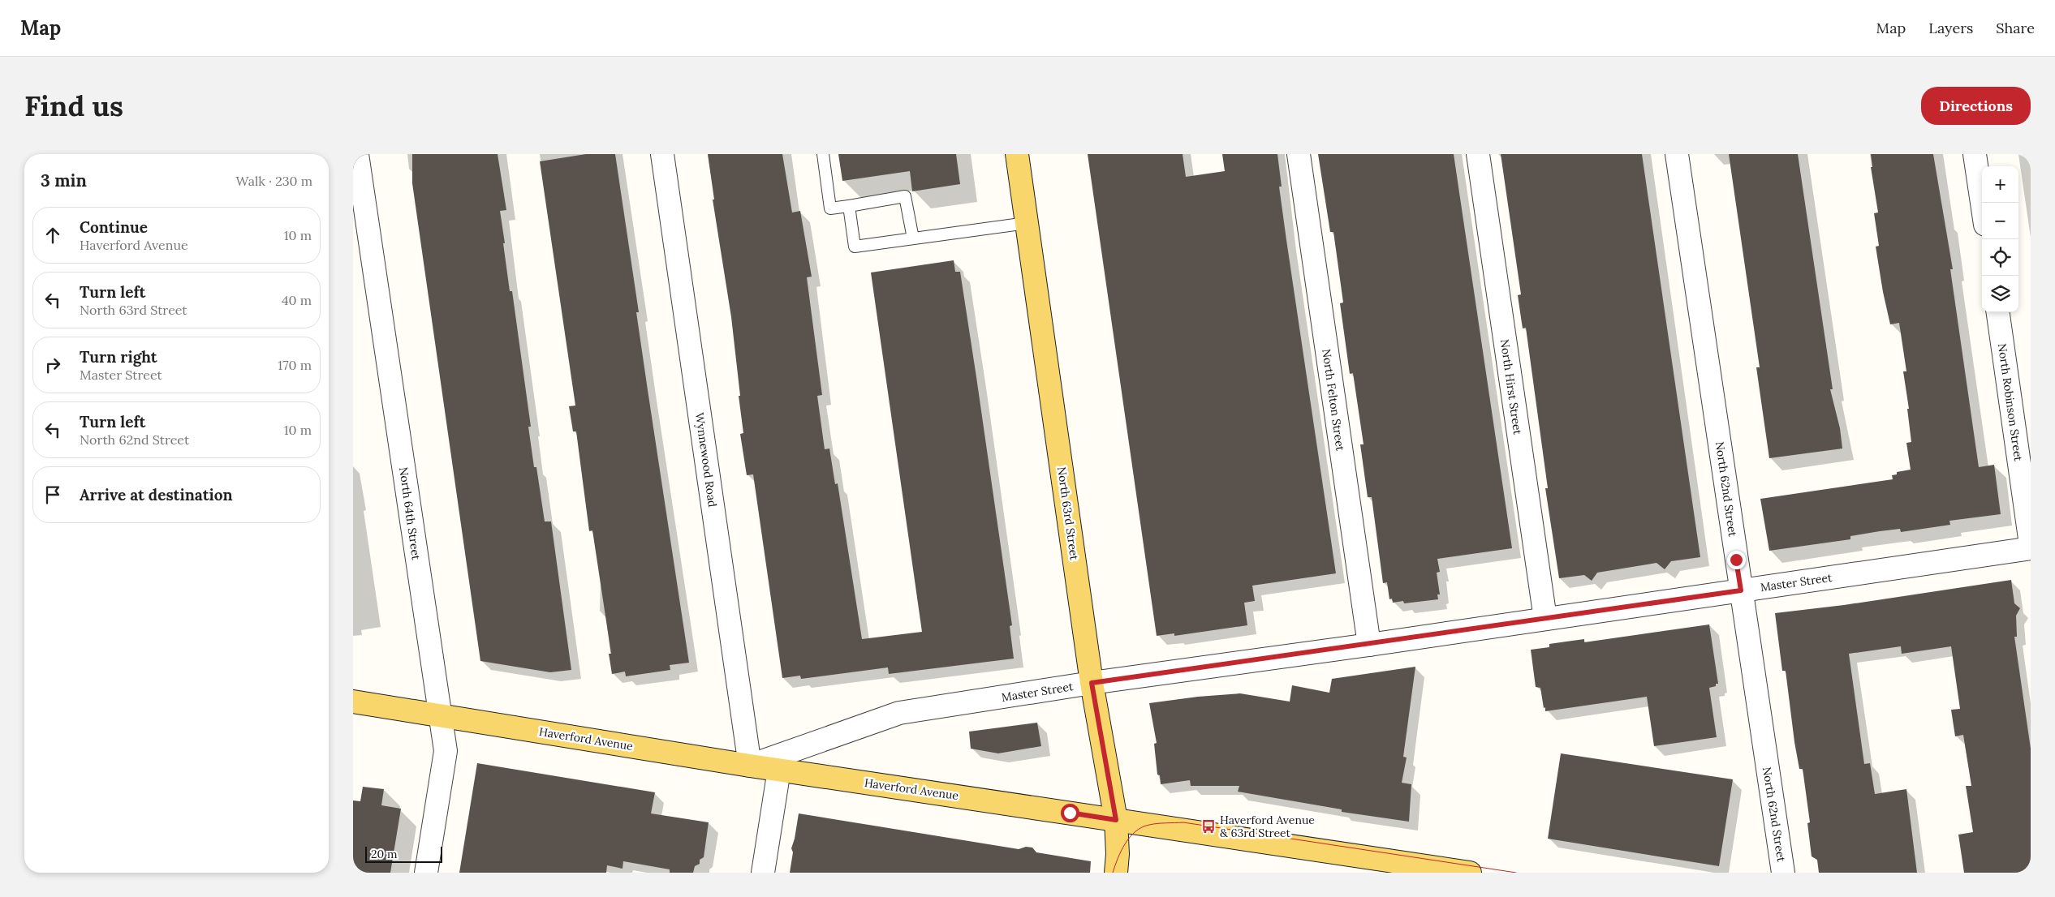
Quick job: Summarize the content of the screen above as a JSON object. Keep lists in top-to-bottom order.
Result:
{
  "streets": {
    "main road": ["North 63rd Street", "Haverford Avenue"],
    "street": [
      "North Hirst Street",
      "North Felton Street",
      "North Robinson Street",
      "Wynnewood Road",
      "North 62nd Street",
      "North 64th Street",
      "Master Street"
    ]
  },
  "crossings": [
    ["North Hirst Street", "Master Street"],
    ["North Felton Street", "Master Street"],
    ["Wynnewood Road", "Master Street"],
    ["Wynnewood Road", "Haverford Avenue"],
    ["North 62nd Street", "Master Street"],
    ["North 64th Street", "Haverford Avenue"],
    ["North 63rd Street", "Master Street"],
    ["North 63rd Street", "Haverford Avenue"],
    ["Master Street", "Haverford Avenue"]
  ],
  "places": {
    "bus stop": ["Haverford Avenue & 63rd Street"]
  },
  "scale_bar": "20 m",
  "page": {
    "header": "Map",
    "nav": ["Map", "Layers", "Share"],
    "buttons": "Directions",
    "title": "Find us",
    "heading": ["3 min", "Walk · 230 m"],
    "map_buttons": ["+", "−"],
    "list": [
      ["Continue", "Haverford Avenue", "10 m"],
      ["Turn left", "North 63rd Street", "40 m"],
      ["Turn right", "Master Street", "170 m"],
      ["Turn left", "North 62nd Street", "10 m"],
      "Arrive at destination"
    ],
    "scale": "20 m"
  }
}
